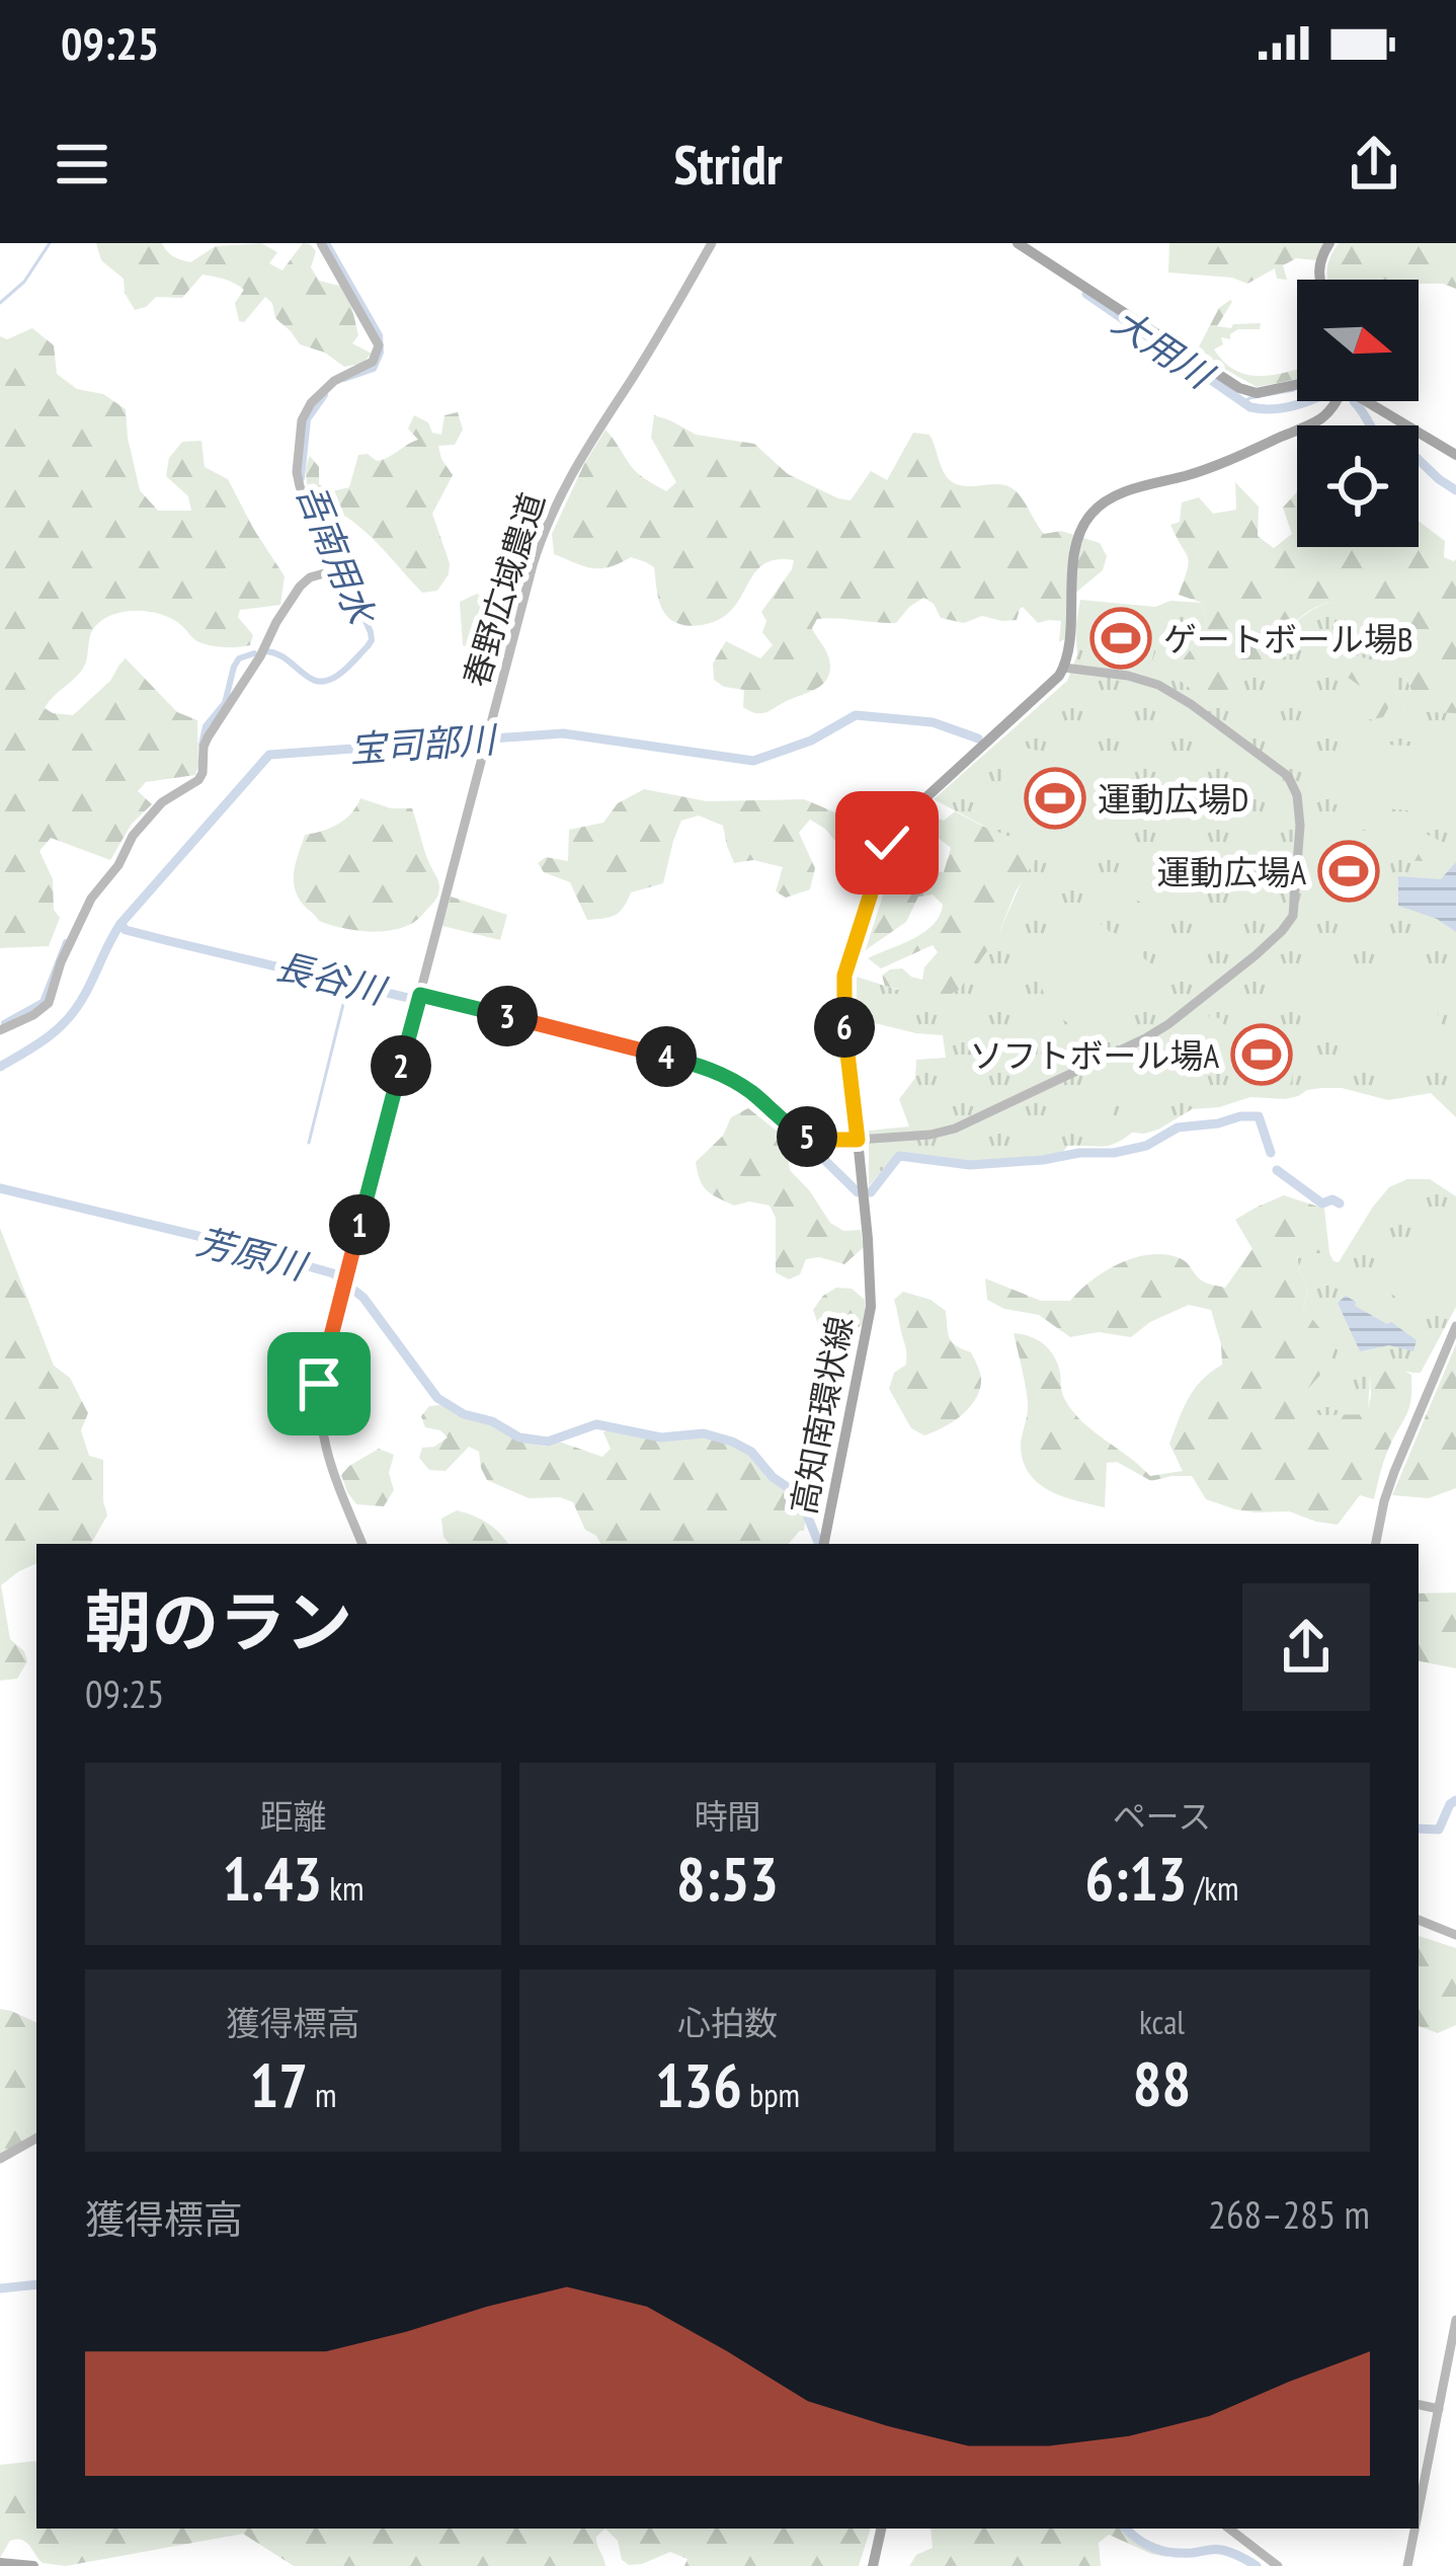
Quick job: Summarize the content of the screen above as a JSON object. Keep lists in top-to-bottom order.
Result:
{
  "streets": {
    "main road": ["高知南環状線"],
    "street": ["春野広域農道"]
  },
  "water": [
    "大用川",
    "吾南用水",
    "宝司部川",
    "長谷川",
    "芳原川"
  ],
  "places": {
    "sports": [
      "ゲートボール場B",
      "運動広場D",
      "運動広場A",
      "ソフトボール場A"
    ]
  },
  "north": "right",
  "page": {
    "status": "09:25",
    "header": "Stridr",
    "pins": [
      "3",
      "6",
      "4",
      "2",
      "5",
      "1"
    ],
    "heading": ["朝のラン", "09:25"],
    "stats": [
      ["距離", "1.43 km"],
      ["時間", "8:53"],
      ["ペース", "6:13 /km"],
      ["獲得標高", "17 m"],
      ["心拍数", "136 bpm"],
      ["kcal", "88"]
    ],
    "chart": ["獲得標高", "268–285 m"]
  }
}
